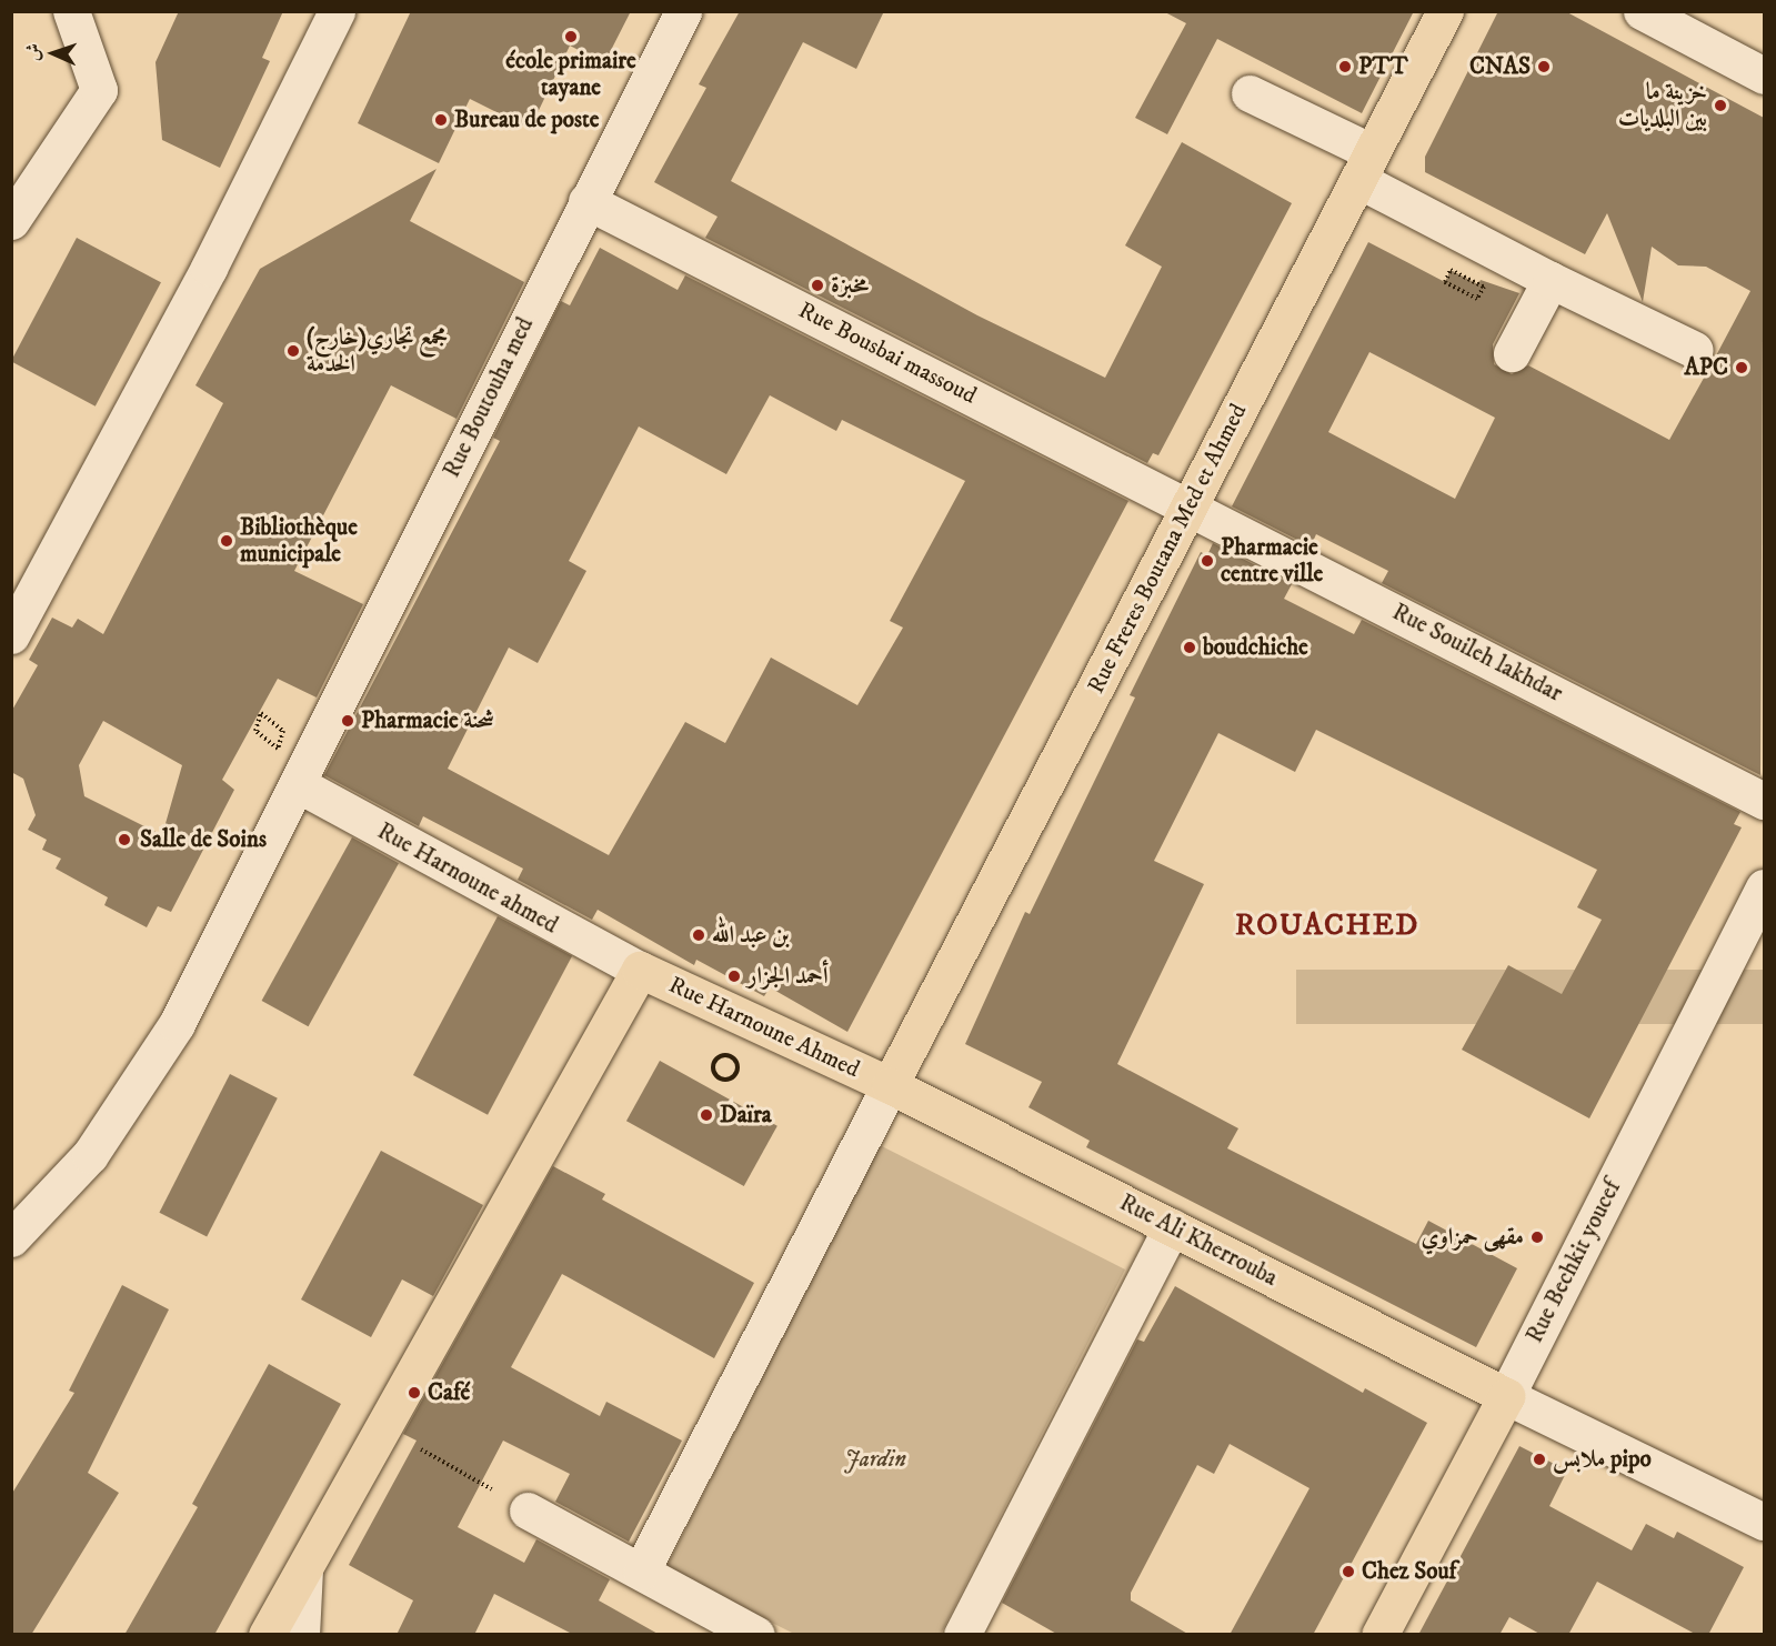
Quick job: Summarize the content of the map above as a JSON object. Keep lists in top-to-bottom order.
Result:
{
  "streets": {
    "main road": [
      "Rue Freres Boutana Med et Ahmed",
      "Rue Harnoune Ahmed",
      "Rue Ali Kherrouba",
      "Rue Bechkit youcef"
    ],
    "street": [
      "Rue Bousbai massoud",
      "Rue Boutouha med",
      "Rue Souileh lakhdar",
      "Rue Harnoune ahmed"
    ]
  },
  "crossings": [
    ["Rue Bousbai massoud", "Rue Boutouha med"],
    ["Rue Bousbai massoud", "Rue Freres Boutana Med et Ahmed"],
    ["Rue Bousbai massoud", "Rue Souileh lakhdar"],
    ["Rue Boutouha med", "Rue Harnoune ahmed"],
    ["Rue Freres Boutana Med et Ahmed", "Rue Souileh lakhdar"],
    ["Rue Freres Boutana Med et Ahmed", "Rue Harnoune Ahmed"],
    ["Rue Freres Boutana Med et Ahmed", "Rue Ali Kherrouba"],
    ["Rue Harnoune ahmed", "Rue Harnoune Ahmed"],
    ["Rue Harnoune Ahmed", "Rue Ali Kherrouba"],
    ["Rue Ali Kherrouba", "Rue Bechkit youcef"]
  ],
  "districts": ["ROUACHED"],
  "parks": ["Jardin"],
  "places": [
    "école primaire tayane",
    "PTT",
    "CNAS",
    "خزينة ما بين البلديات",
    "Bureau de poste",
    "مخبزة",
    "(مجمع تجاري(خارج الخدمة",
    "APC",
    "Bibliothèque municipale",
    "Pharmacie centre ville",
    "boudchiche",
    "Pharmacie شحنة",
    "Salle de Soins",
    "بن عبد الله",
    "أحمد الجزار",
    "Daïra",
    "مقهى حمزاوي",
    "Café",
    "ملابس pipo",
    "Chez Souf"
  ],
  "north": "left"
}
